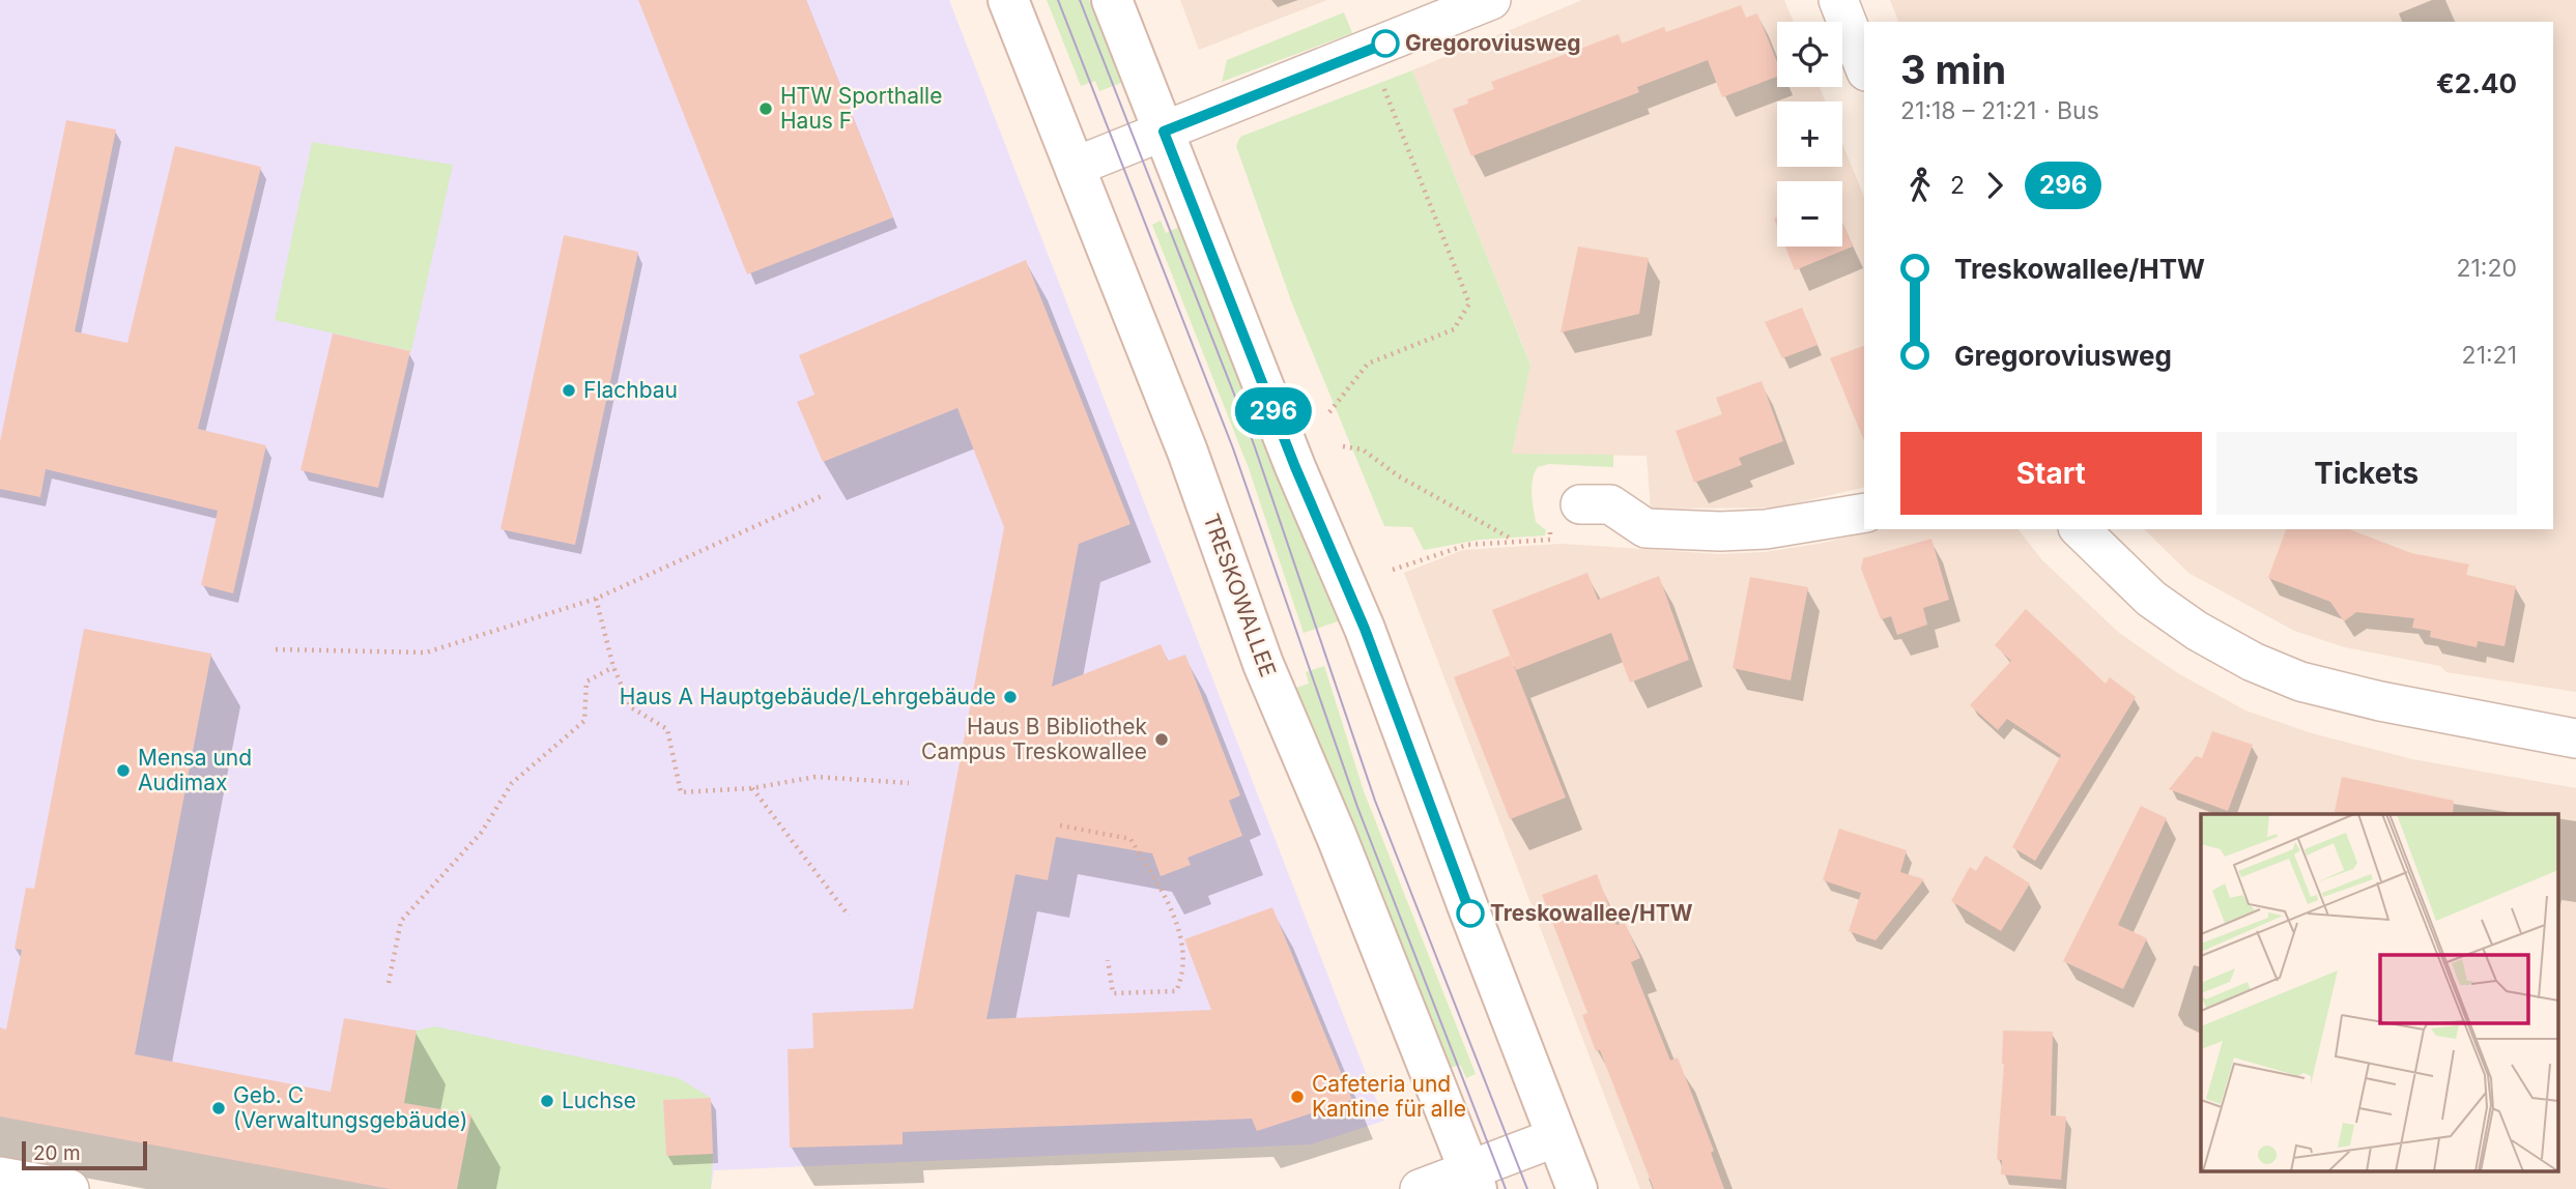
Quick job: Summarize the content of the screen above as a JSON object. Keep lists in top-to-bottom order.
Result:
{
  "streets": {
    "main road": ["TRESKOWALLEE"]
  },
  "places": [
    "Gregoroviusweg",
    "HTW Sporthalle Haus F",
    "Flachbau",
    "Haus A Hauptgebäude/Lehrgebäude",
    "Haus B Bibliothek Campus Treskowallee",
    "Mensa und Audimax",
    "Treskowallee/HTW",
    "Cafeteria und Kantine für alle",
    "Luchse",
    "Geb. C (Verwaltungsgebäude)"
  ],
  "lines": ["bus line 296"],
  "scale_bar": "20 m",
  "page": {
    "on_map": "296",
    "map_buttons": ["+", "−"],
    "heading": ["3 min", "21:18 – 21:21 · Bus", "€2.40"],
    "legs": ["2", "296"],
    "list": [
      {
        "name": "Treskowallee/HTW",
        "value": "21:20"
      },
      {
        "name": "Gregoroviusweg",
        "value": "21:21"
      }
    ],
    "buttons": ["Start", "Tickets"],
    "scale": "20 m"
  }
}
